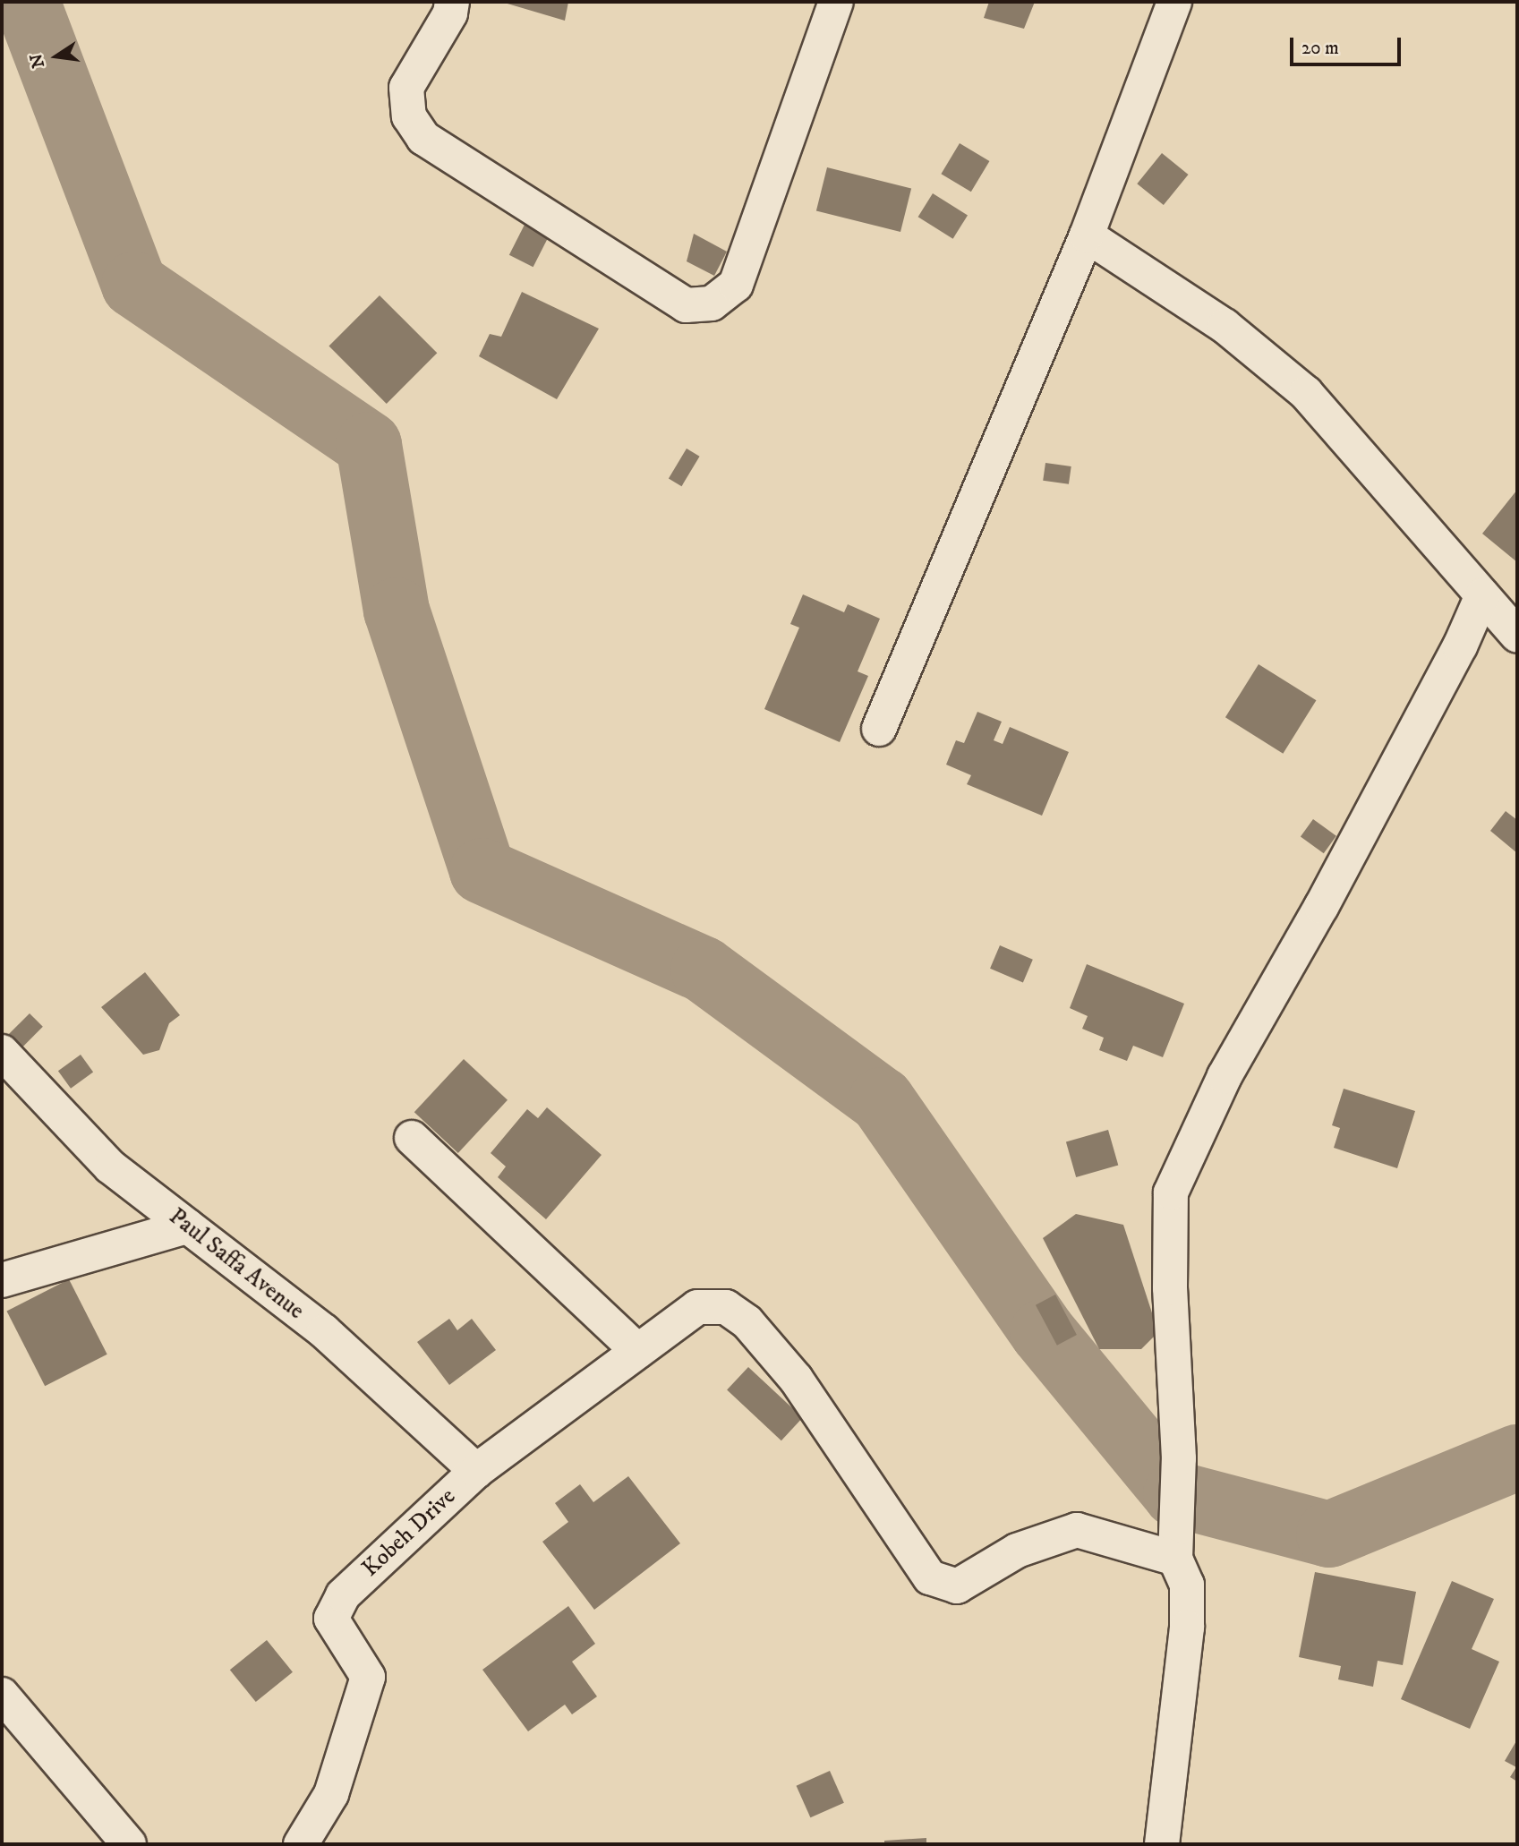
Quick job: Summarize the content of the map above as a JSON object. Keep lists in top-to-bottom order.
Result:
{
  "streets": {
    "street": ["Paul Saffa Avenue", "Kobeh Drive"]
  },
  "crossings": [
    ["Paul Saffa Avenue", "Kobeh Drive"]
  ],
  "scale_bar": "20 m",
  "north": "left"
}
